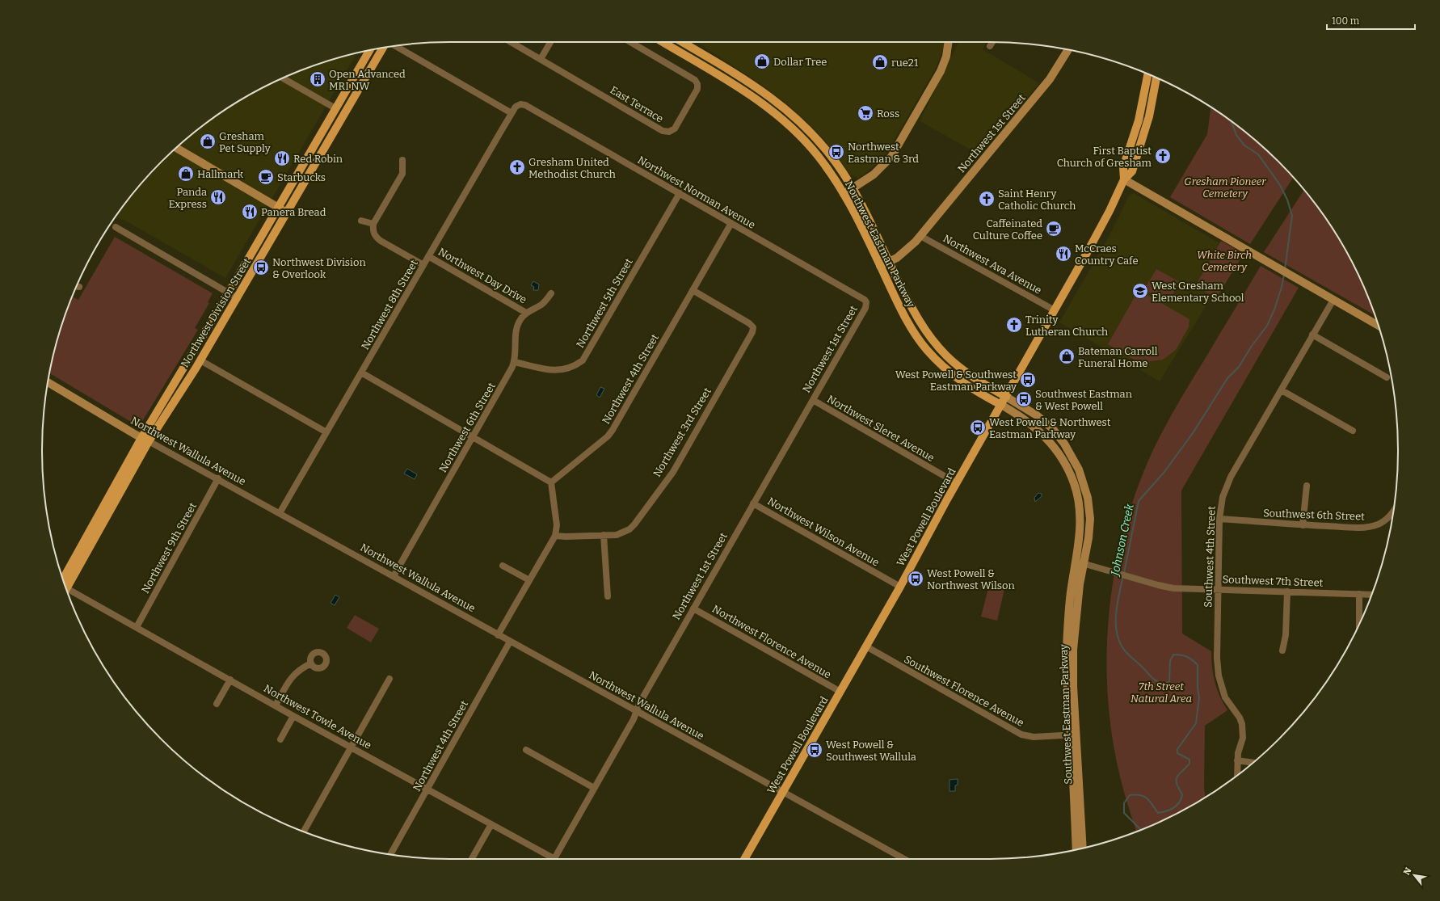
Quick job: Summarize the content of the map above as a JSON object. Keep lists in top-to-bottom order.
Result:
{
  "streets": {
    "main road": ["Northwest Eastman Parkway", "Northwest Division Street", "West Powell Boulevard"],
    "street": [
      "East Terrace",
      "Northwest 1st Street",
      "Northwest Norman Avenue",
      "Northwest Ava Avenue",
      "Northwest Day Drive",
      "Northwest 5th Street",
      "Northwest 8th Street",
      "Northwest 4th Street",
      "Northwest 6th Street",
      "Northwest Sleret Avenue",
      "Northwest 3rd Street",
      "Northwest Wallula Avenue",
      "Southwest 6th Street",
      "Northwest Wilson Avenue",
      "Northwest 9th Street",
      "Southwest 4th Street",
      "Southwest 7th Street",
      "Northwest Florence Avenue",
      "Southwest Florence Avenue",
      "Southwest Eastman Parkway",
      "Northwest Towle Avenue"
    ]
  },
  "crossings": [
    ["Northwest 1st Street", "Northwest Norman Avenue"],
    ["Northwest 1st Street", "Northwest Eastman Parkway"],
    ["Northwest 1st Street", "Northwest Ava Avenue"],
    ["Northwest 1st Street", "Northwest Sleret Avenue"],
    ["Northwest 1st Street", "Northwest Wallula Avenue"],
    ["Northwest 1st Street", "Northwest Wilson Avenue"],
    ["Northwest 1st Street", "Northwest Florence Avenue"],
    ["Northwest Norman Avenue", "Northwest 5th Street"],
    ["Northwest Norman Avenue", "Northwest 8th Street"],
    ["Northwest Norman Avenue", "Northwest 4th Street"],
    ["Northwest Eastman Parkway", "West Powell Boulevard"],
    ["Northwest Eastman Parkway", "Southwest Eastman Parkway"],
    ["Northwest Ava Avenue", "West Powell Boulevard"],
    ["Northwest Day Drive", "Northwest 8th Street"],
    ["Northwest Day Drive", "Northwest 6th Street"],
    ["Northwest 5th Street", "Northwest 6th Street"],
    ["Northwest 8th Street", "Northwest Wallula Avenue"],
    ["Northwest Division Street", "Northwest Wallula Avenue"],
    ["Northwest 4th Street", "Northwest 3rd Street"],
    ["Northwest 4th Street", "Northwest Wallula Avenue"],
    ["Northwest 4th Street", "Northwest Towle Avenue"],
    ["Northwest 6th Street", "Northwest Wallula Avenue"],
    ["Northwest Sleret Avenue", "West Powell Boulevard"],
    ["Northwest Wallula Avenue", "West Powell Boulevard"],
    ["Northwest Wallula Avenue", "Northwest 9th Street"],
    ["Southwest 6th Street", "Southwest 4th Street"],
    ["West Powell Boulevard", "Northwest Wilson Avenue"],
    ["West Powell Boulevard", "Northwest Florence Avenue"],
    ["West Powell Boulevard", "Southwest Florence Avenue"],
    ["West Powell Boulevard", "Southwest Eastman Parkway"],
    ["Northwest 9th Street", "Northwest Towle Avenue"],
    ["Southwest 4th Street", "Southwest 7th Street"],
    ["Southwest 7th Street", "Southwest Eastman Parkway"],
    ["Southwest Florence Avenue", "Southwest Eastman Parkway"]
  ],
  "water": ["Johnson Creek"],
  "parks": ["Gresham Pioneer Cemetery", "White Birch Cemetery", "7th Street Natural Area"],
  "places": {
    "shop": [
      "Dollar Tree",
      "rue21",
      "Gresham Pet Supply",
      "Hallmark",
      "Bateman Carroll Funeral Home"
    ],
    "building": ["Open Advanced MRI NW"],
    "supermarket": ["Ross"],
    "bus stop": [
      "Northwest Eastman & 3rd",
      "Northwest Division & Overlook",
      "West Powell & Southwest Eastman Parkway",
      "Southwest Eastman & West Powell",
      "West Powell & Northwest Eastman Parkway",
      "West Powell & Northwest Wilson",
      "West Powell & Southwest Wallula"
    ],
    "church": [
      "First Baptist Church of Gresham",
      "Gresham United Methodist Church",
      "Saint Henry Catholic Church",
      "Trinity Lutheran Church"
    ],
    "restaurant": [
      "Red Robin",
      "Panda Express",
      "Panera Bread",
      "McCraes Country Cafe"
    ],
    "cafe": ["Starbucks", "Caffeinated Culture Coffee"],
    "school or university": ["West Gresham Elementary School"]
  },
  "scale_bar": "100 m",
  "north": "top left"
}
